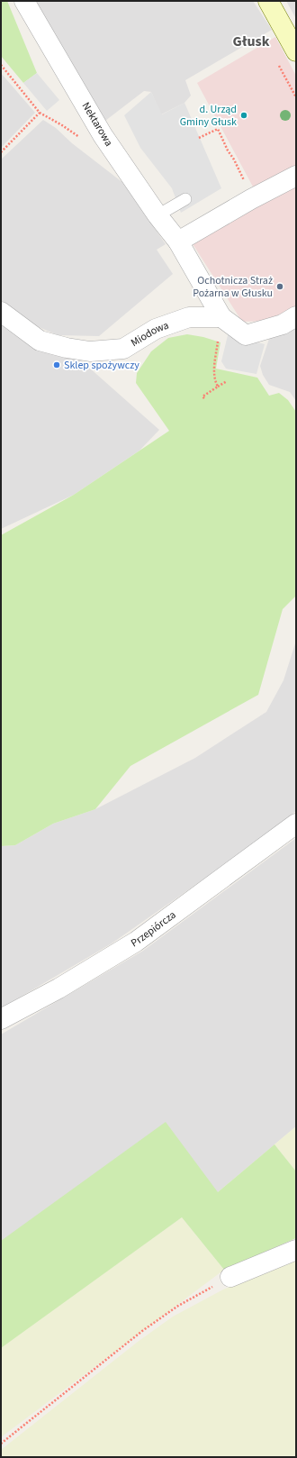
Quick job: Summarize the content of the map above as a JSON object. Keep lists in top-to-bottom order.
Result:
{
  "streets": {
    "street": ["Nektarowa", "Miodowa", "Przepiórcza"]
  },
  "districts": ["Głusk"],
  "places": ["d. Urząd Gminy Głusk", "Ochotnicza Straż Pożarna w Głusku", "Sklep spożywczy"]
}
